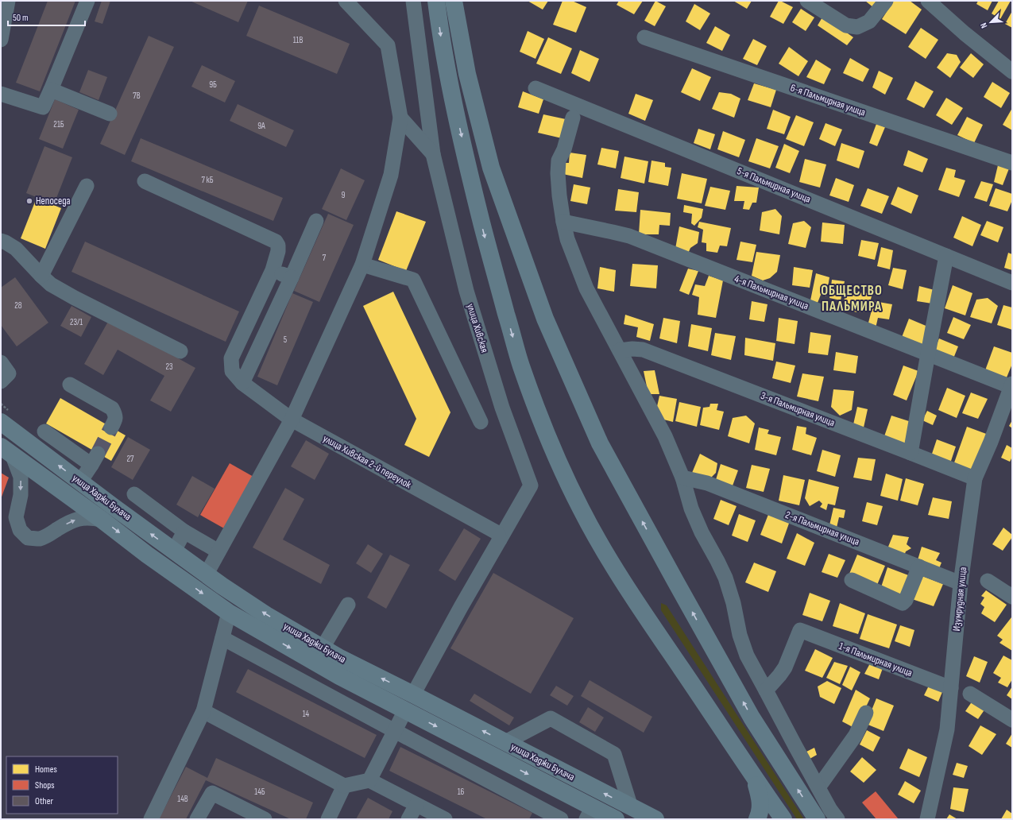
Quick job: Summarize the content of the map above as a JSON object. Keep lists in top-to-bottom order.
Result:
{
  "streets": {
    "main road": ["улица Хаджи Булача"],
    "street": [
      "6-я Пальмирная улица",
      "5-я Пальмирная улица",
      "4-я Пальмирная улица",
      "улица Хивская",
      "3-я Пальмирная улица",
      "улица Хивская 2-й переулок",
      "2-я Пальмирная улица",
      "Изумрудная улица",
      "1-я Пальмирная улица"
    ]
  },
  "crossings": [
    ["4-я Пальмирная улица", "Изумрудная улица"],
    ["улица Хивская", "улица Хивская 2-й переулок"],
    ["улица Хивская", "улица Хаджи Булача"],
    ["3-я Пальмирная улица", "Изумрудная улица"],
    ["2-я Пальмирная улица", "Изумрудная улица"],
    ["Изумрудная улица", "1-я Пальмирная улица"]
  ],
  "districts": ["ОБЩЕСТВО ПАЛЬМИРА"],
  "places": ["Непоседа"],
  "house_numbers": [
    "11В",
    "9Б",
    "7В",
    "21Б",
    "9А",
    "7 кБ",
    "9",
    "7",
    "28",
    "23/1",
    "5",
    "23",
    "27",
    "14",
    "14Б",
    "16",
    "14В"
  ],
  "legend": ["Homes", "Shops", "Other"],
  "scale_bar": "50 m",
  "north": "bottom left"
}
